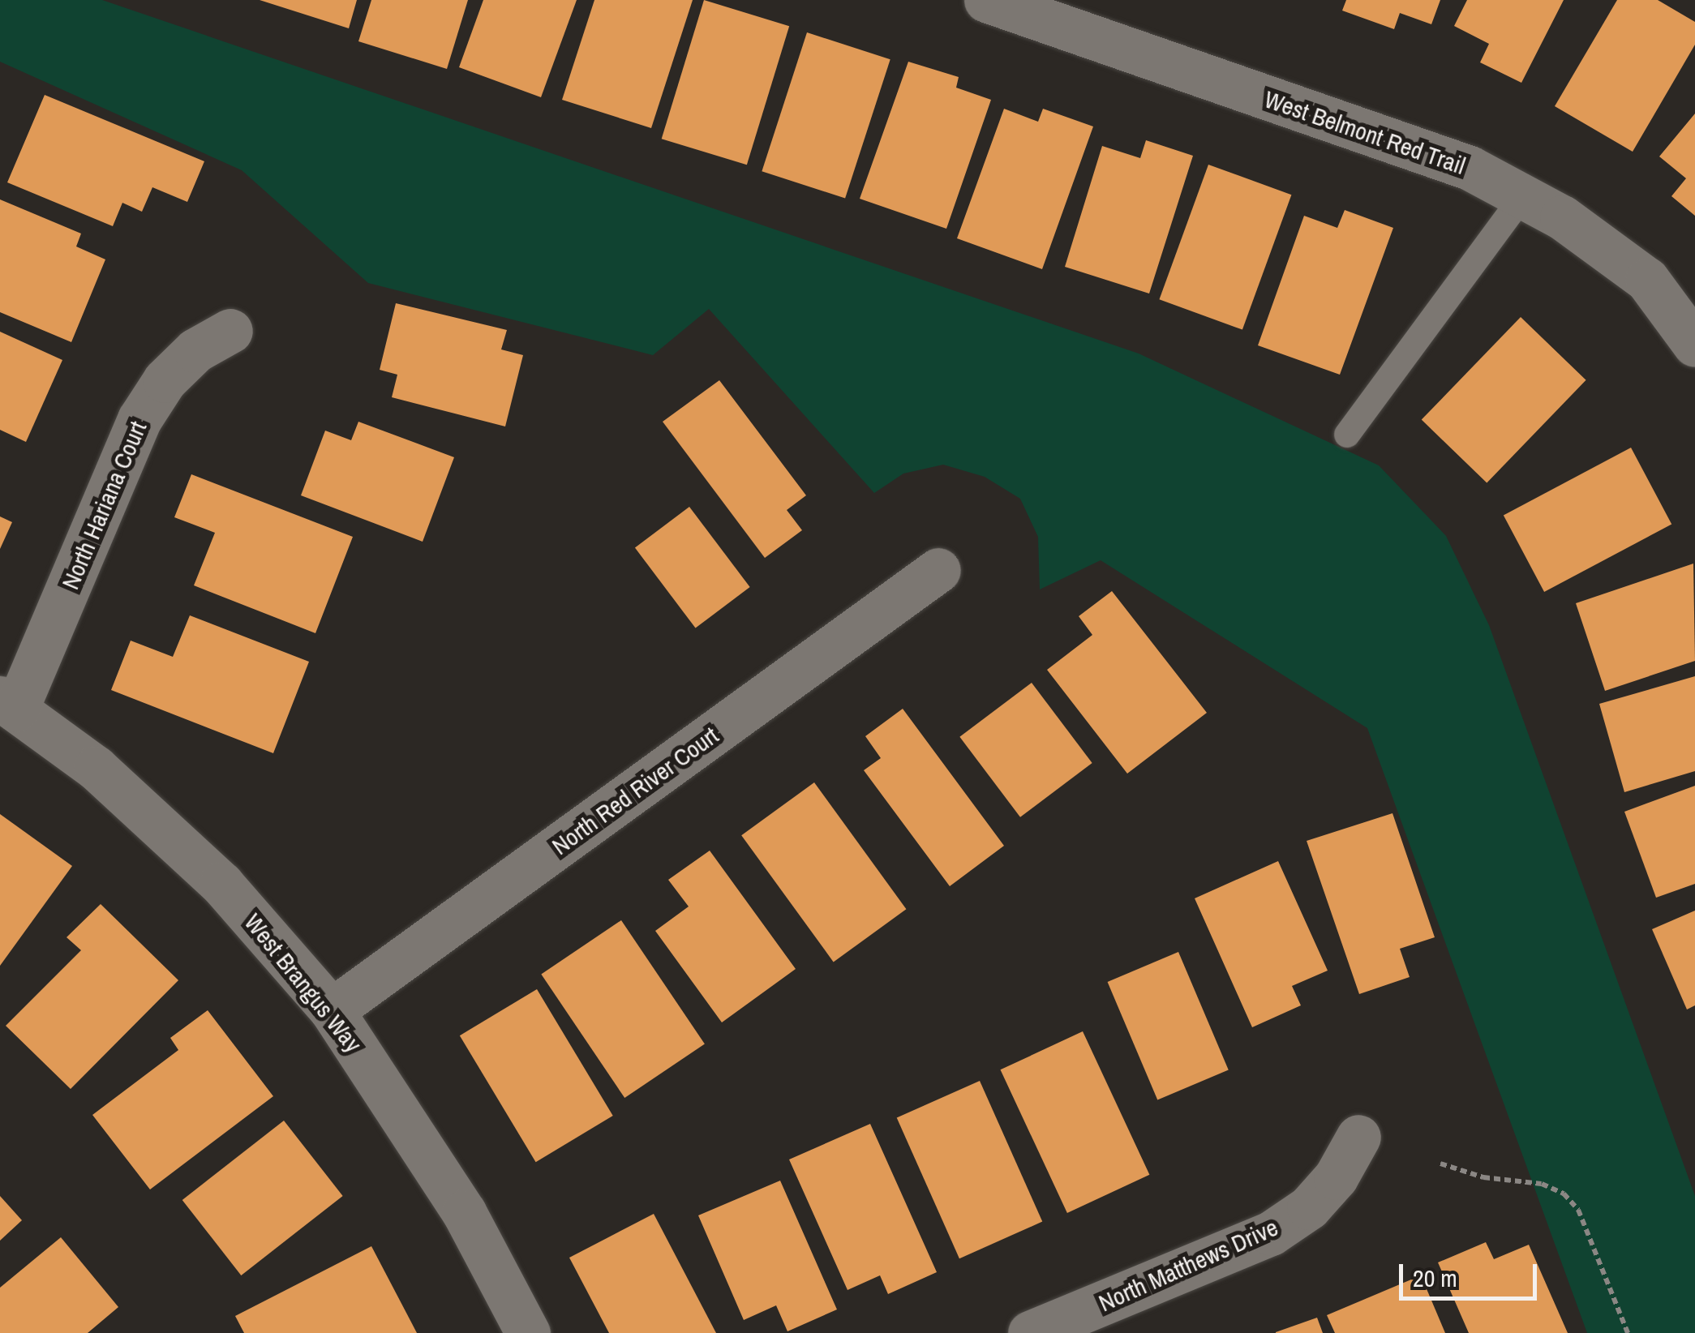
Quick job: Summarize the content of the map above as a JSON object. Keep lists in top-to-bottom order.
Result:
{
  "streets": {
    "street": [
      "West Belmont Red Trail",
      "North Hariana Court",
      "North Red River Court",
      "West Brangus Way",
      "North Matthews Drive"
    ]
  },
  "crossings": [
    ["North Hariana Court", "West Brangus Way"],
    ["North Red River Court", "West Brangus Way"]
  ],
  "scale_bar": "20 m"
}
